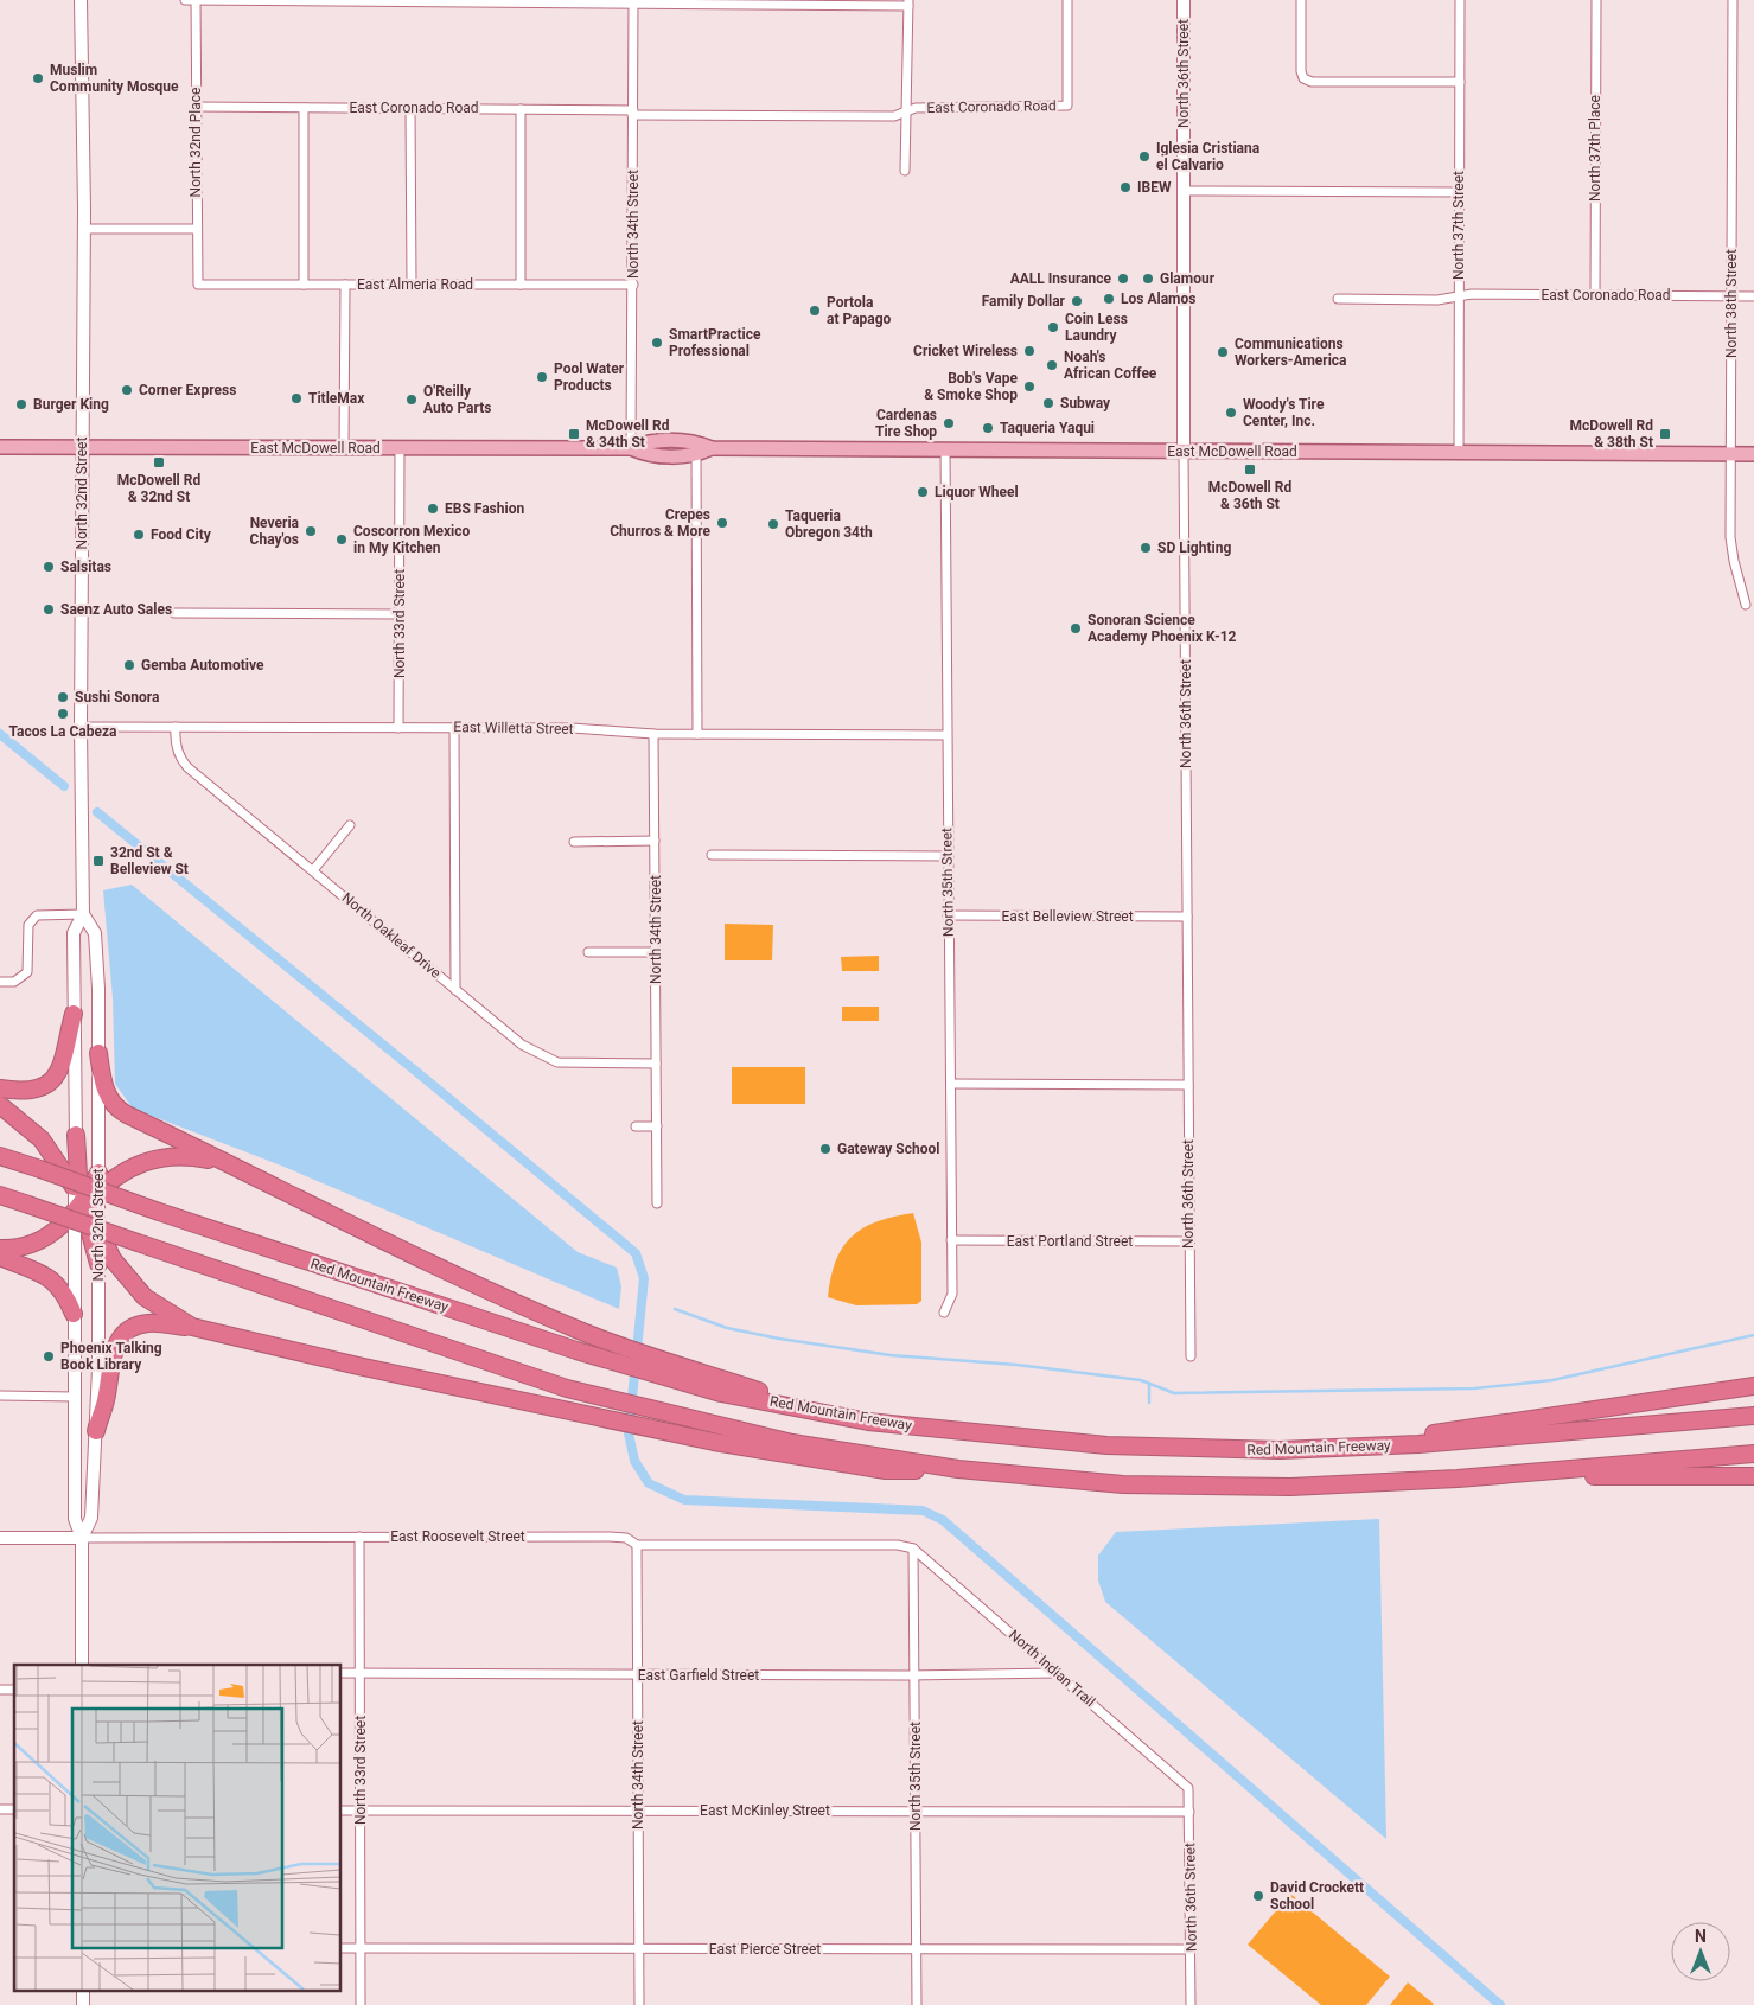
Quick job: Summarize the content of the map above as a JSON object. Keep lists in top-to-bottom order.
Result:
{
  "streets": {
    "highway": ["Red Mountain Freeway"],
    "main road": [
      "North 36th Street",
      "East McDowell Road",
      "North 32nd Street",
      "East Roosevelt Street"
    ],
    "street": [
      "East Coronado Road",
      "North 32nd Place",
      "North 37th Place",
      "North 34th Street",
      "North 37th Street",
      "East Almeria Road",
      "North 38th Street",
      "North 33rd Street",
      "East Willetta Street",
      "North 35th Street",
      "East Belleview Street",
      "North Oakleaf Drive",
      "East Portland Street",
      "North Indian Trail",
      "East Garfield Street",
      "East McKinley Street",
      "East Pierce Street"
    ]
  },
  "crossings": [
    ["North 36th Street", "East McDowell Road"],
    ["North 36th Street", "East Belleview Street"],
    ["North 36th Street", "East Portland Street"],
    ["North 36th Street", "North Indian Trail"],
    ["North 36th Street", "East McKinley Street"],
    ["North 36th Street", "East Pierce Street"],
    ["East Coronado Road", "North 32nd Place"],
    ["East Coronado Road", "North 37th Place"],
    ["East Coronado Road", "North 34th Street"],
    ["East Coronado Road", "North 37th Street"],
    ["East Coronado Road", "North 38th Street"],
    ["North 32nd Place", "East Almeria Road"],
    ["North 34th Street", "East Almeria Road"],
    ["North 34th Street", "East McDowell Road"],
    ["North 34th Street", "East Willetta Street"],
    ["North 34th Street", "North Oakleaf Drive"],
    ["North 34th Street", "East Roosevelt Street"],
    ["North 34th Street", "East Garfield Street"],
    ["North 34th Street", "East McKinley Street"],
    ["North 34th Street", "East Pierce Street"],
    ["North 37th Street", "East McDowell Road"],
    ["North 38th Street", "East McDowell Road"],
    ["East McDowell Road", "North 32nd Street"],
    ["East McDowell Road", "North 33rd Street"],
    ["East McDowell Road", "North 35th Street"],
    ["North 32nd Street", "East Willetta Street"],
    ["North 32nd Street", "East Roosevelt Street"],
    ["North 33rd Street", "East Willetta Street"],
    ["North 33rd Street", "East Roosevelt Street"],
    ["North 33rd Street", "East Garfield Street"],
    ["North 33rd Street", "East McKinley Street"],
    ["North 33rd Street", "East Pierce Street"],
    ["East Willetta Street", "North 35th Street"],
    ["East Willetta Street", "North Oakleaf Drive"],
    ["North 35th Street", "East Belleview Street"],
    ["North 35th Street", "East Portland Street"],
    ["North 35th Street", "East Roosevelt Street"],
    ["North 35th Street", "North Indian Trail"],
    ["North 35th Street", "East Garfield Street"],
    ["North 35th Street", "East McKinley Street"],
    ["North 35th Street", "East Pierce Street"],
    ["East Roosevelt Street", "North Indian Trail"],
    ["North Indian Trail", "East Garfield Street"]
  ],
  "places": {
    "other": [
      "Muslim Community Mosque",
      "Iglesia Cristiana el Calvario",
      "IBEW",
      "AALL Insurance",
      "Glamour",
      "Los Alamos",
      "Family Dollar",
      "Portola at Papago",
      "Coin Less Laundry",
      "SmartPractice Professional",
      "Cricket Wireless",
      "Communications Workers-America",
      "Noah's African Coffee",
      "Pool Water Products",
      "Bob's Vape & Smoke Shop",
      "Corner Express",
      "TitleMax",
      "O'Reilly Auto Parts",
      "Subway",
      "Burger King",
      "Woody's Tire Center, Inc.",
      "Cardenas Tire Shop",
      "Taqueria Yaqui",
      "Liquor Wheel",
      "EBS Fashion",
      "Crepes Churros & More",
      "Taqueria Obregon 34th",
      "Neveria Chay'os",
      "Food City",
      "Coscorron Mexico in My Kitchen",
      "SD Lighting",
      "Salsitas",
      "Saenz Auto Sales",
      "Sonoran Science Academy Phoenix K-12",
      "Gemba Automotive",
      "Sushi Sonora",
      "Tacos La Cabeza",
      "Gateway School",
      "Phoenix Talking Book Library",
      "David Crockett School"
    ],
    "transit": [
      "McDowell Rd & 34th St",
      "McDowell Rd & 38th St",
      "McDowell Rd & 32nd St",
      "McDowell Rd & 36th St",
      "32nd St & Belleview St"
    ]
  },
  "north": "top"
}
